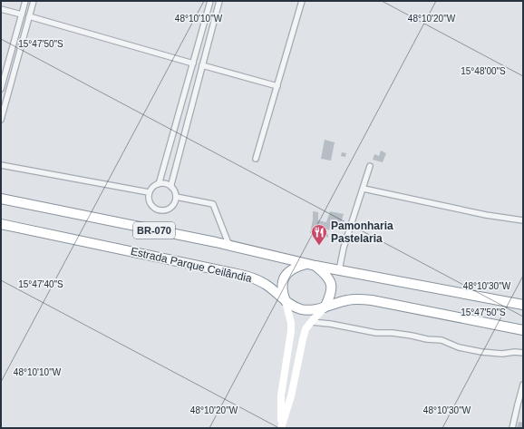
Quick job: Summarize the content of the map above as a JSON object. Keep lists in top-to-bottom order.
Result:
{
  "streets": {
    "highway": ["BR-070", "Estrada Parque Ceilândia"]
  },
  "crossings": [
    ["BR-070", "Estrada Parque Ceilândia"]
  ],
  "places": {
    "restaurant": ["Pamonharia Pastelaria"]
  },
  "coordinates": [
    "48°10'10\"W",
    "48°10'20\"W",
    "15°47'50\"S",
    "15°48'00\"S",
    "15°47'40\"S",
    "48°10'30\"W"
  ]
}
